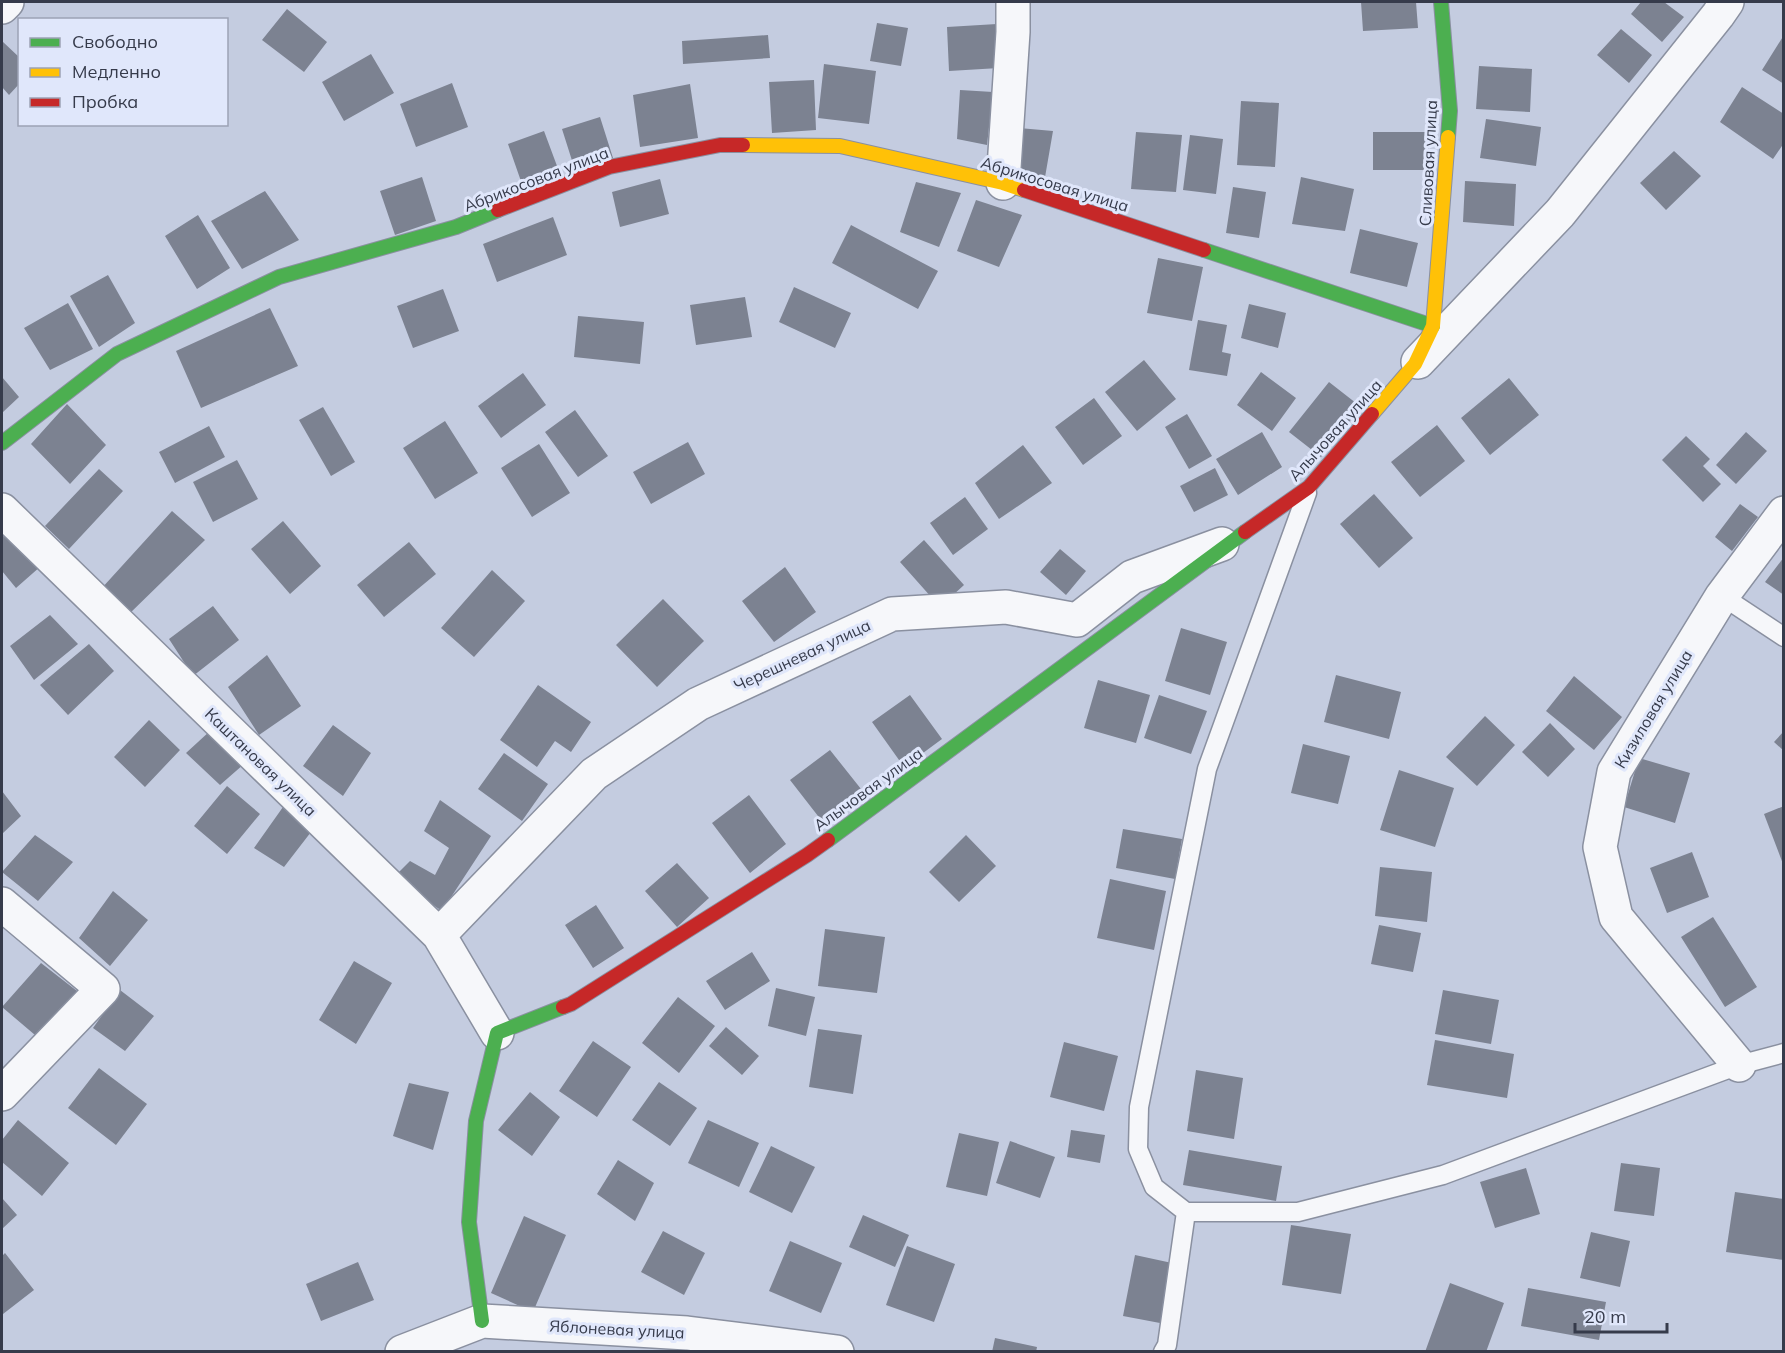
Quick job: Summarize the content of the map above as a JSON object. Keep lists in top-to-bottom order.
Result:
{
  "streets": {
    "street": [
      "Сливовая улица",
      "Абрикосовая улица",
      "Алычовая улица",
      "Черешневая улица",
      "Кизиловая улица",
      "Каштановая улица",
      "Яблоневая улица"
    ]
  },
  "crossings": [
    ["Сливовая улица", "Абрикосовая улица"],
    ["Сливовая улица", "Алычовая улица"],
    ["Абрикосовая улица", "Алычовая улица"],
    ["Алычовая улица", "Черешневая улица"],
    ["Алычовая улица", "Каштановая улица"],
    ["Черешневая улица", "Каштановая улица"]
  ],
  "legend": ["Свободно", "Медленно", "Пробка"],
  "scale_bar": "20 m"
}
